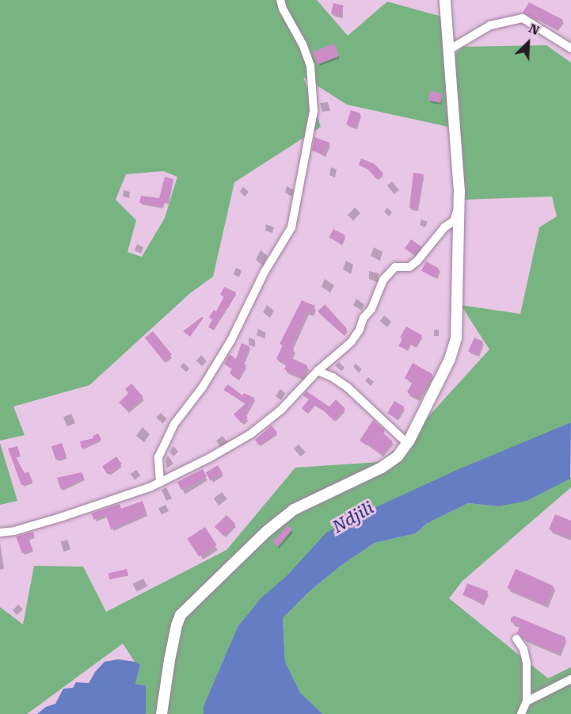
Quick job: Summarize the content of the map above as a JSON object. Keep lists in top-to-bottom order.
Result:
{
  "water": ["Ndjili"],
  "north": "top right"
}
